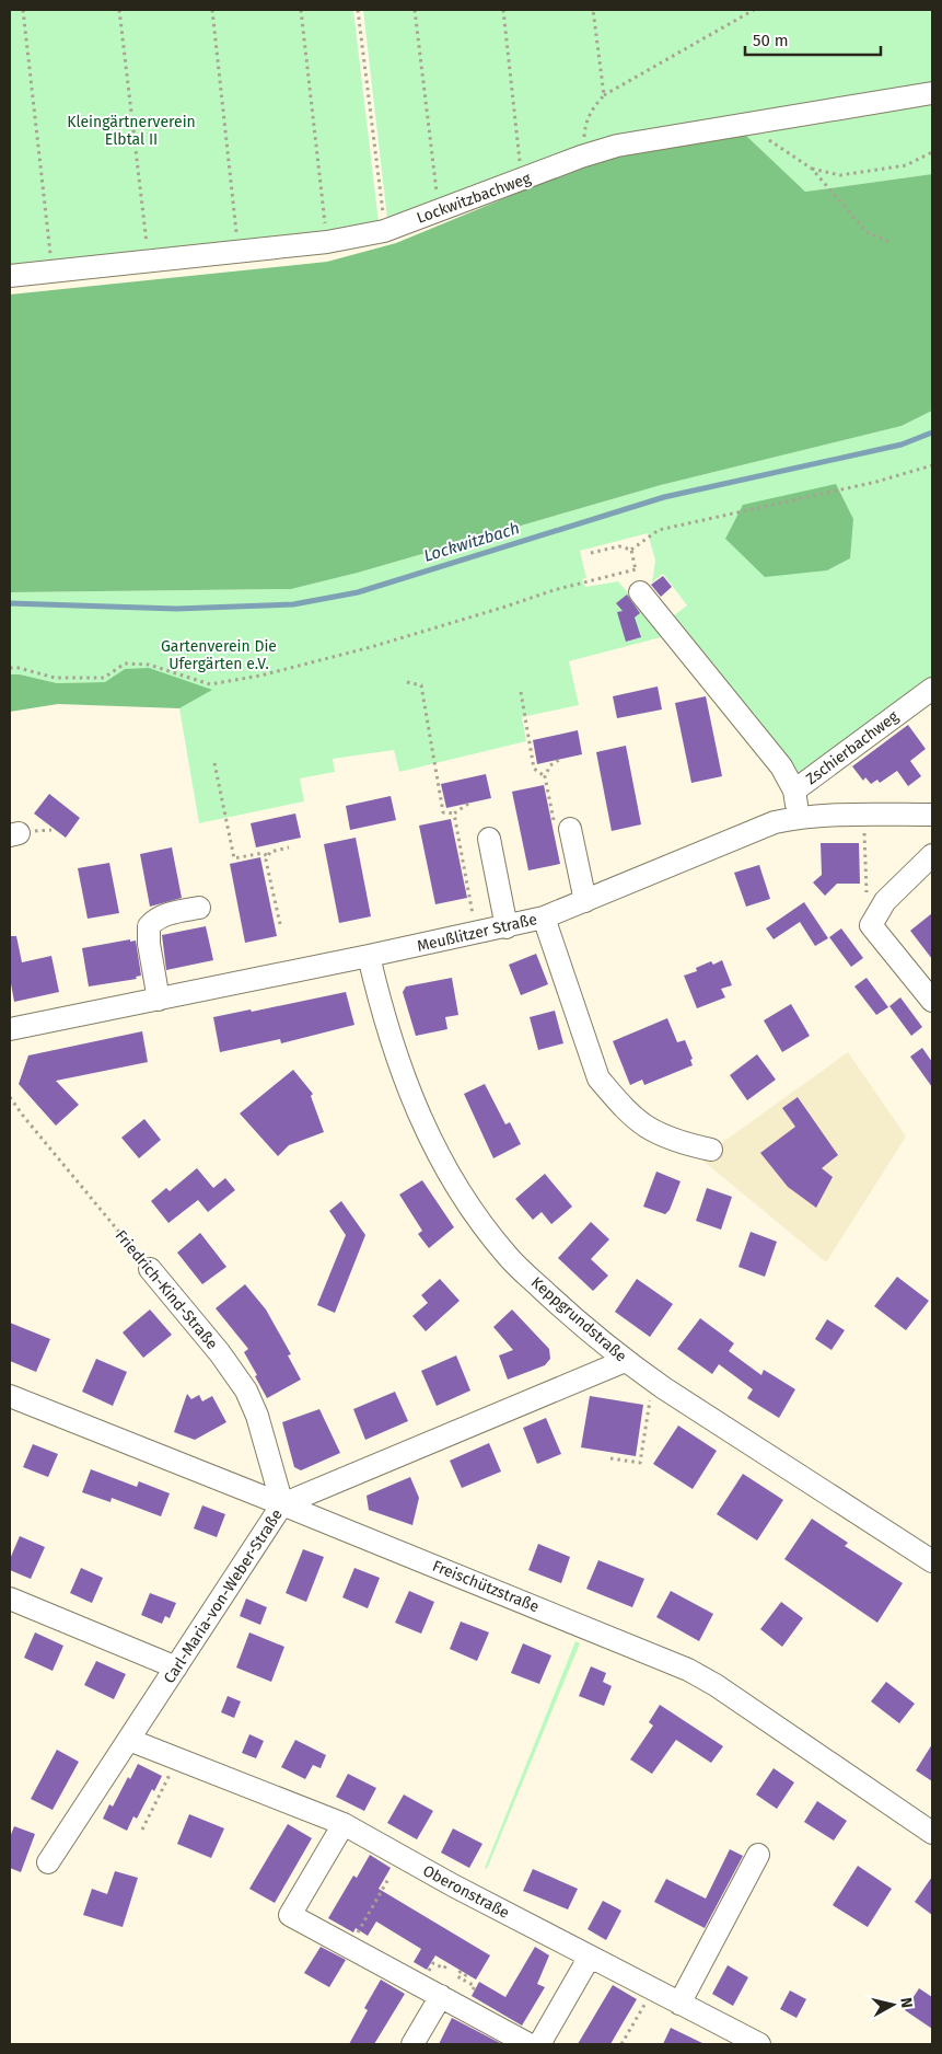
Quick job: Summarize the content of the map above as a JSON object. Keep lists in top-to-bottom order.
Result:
{
  "streets": {
    "street": [
      "Lockwitzbachweg",
      "Zschierbachweg",
      "Meußlitzer Straße",
      "Friedrich-Kind-Straße",
      "Keppgrundstraße",
      "Freischützstraße",
      "Carl-Maria-von-Weber-Straße",
      "Oberonstraße"
    ]
  },
  "crossings": [
    ["Zschierbachweg", "Meußlitzer Straße"],
    ["Meußlitzer Straße", "Keppgrundstraße"],
    ["Friedrich-Kind-Straße", "Freischützstraße"],
    ["Friedrich-Kind-Straße", "Carl-Maria-von-Weber-Straße"],
    ["Keppgrundstraße", "Carl-Maria-von-Weber-Straße"],
    ["Freischützstraße", "Carl-Maria-von-Weber-Straße"],
    ["Carl-Maria-von-Weber-Straße", "Oberonstraße"]
  ],
  "water": ["Lockwitzbach"],
  "parks": ["Kleingärtnerverein Elbtal II", "Gartenverein Die Ufergärten e.V."],
  "scale_bar": "50 m",
  "north": "right"
}
